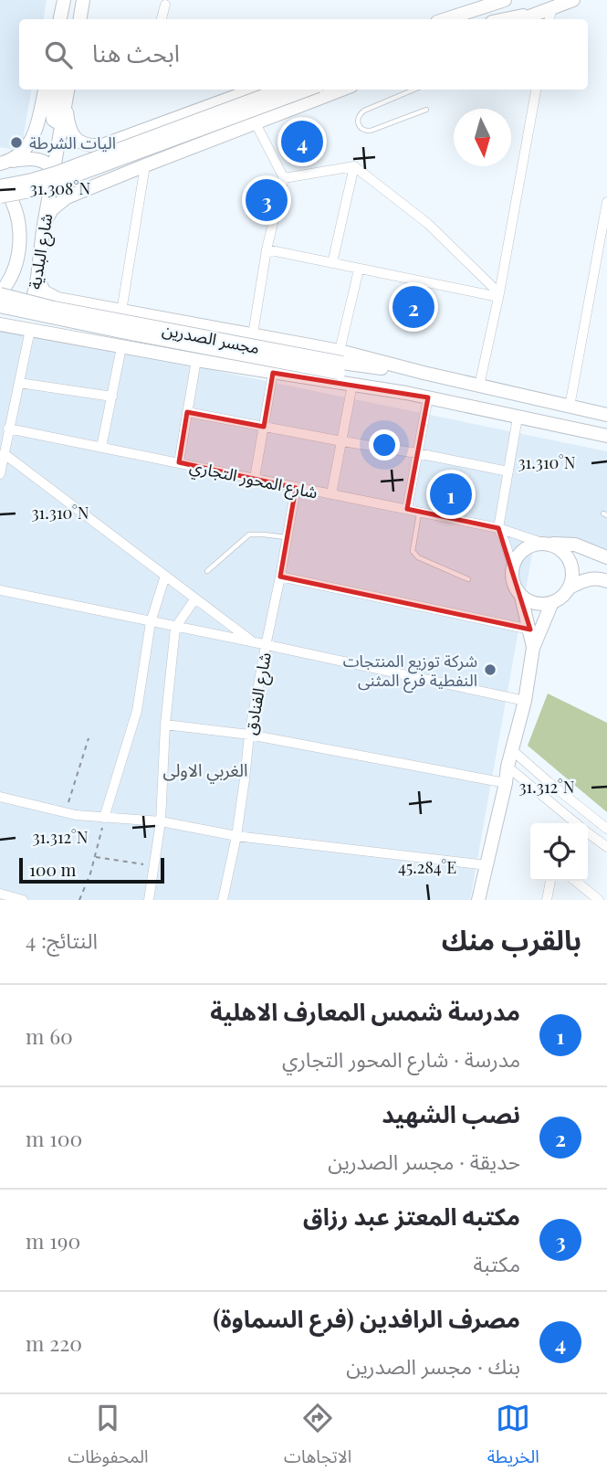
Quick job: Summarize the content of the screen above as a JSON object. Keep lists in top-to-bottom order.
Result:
{
  "streets": {
    "main road": ["شارع البلدية", "مجسر الصدرين"],
    "street": ["شارع المحور التجاري", "شارع الفنادق"]
  },
  "crossings": [
    ["شارع المحور التجاري", "شارع الفنادق"]
  ],
  "districts": ["الغربي الاولى"],
  "places": ["اليات الشرطة", "شركة توزيع المنتجات النفطية فرع المثنى"],
  "scale_bar": "100 m",
  "north": "bottom",
  "page": {
    "search": "ابحث هنا",
    "pins": [
      "4",
      "3",
      "2",
      "1"
    ],
    "scale": "100 m",
    "heading": ["بالقرب منك", "النتائج: 4"],
    "list": [
      {
        "mark": "1",
        "name": "مدرسة شمس المعارف الاهلية",
        "note": "مدرسة · شارع المحور التجاري",
        "value": "60 m"
      },
      {
        "mark": "2",
        "name": "نصب الشهيد",
        "note": "حديقة · مجسر الصدرين",
        "value": "100 m"
      },
      {
        "mark": "3",
        "name": "مكتبه المعتز عبد رزاق",
        "note": "مكتبة",
        "value": "190 m"
      },
      {
        "mark": "4",
        "name": "مصرف الرافدين (فرع السماوة)",
        "note": "بنك · مجسر الصدرين",
        "value": "220 m"
      }
    ],
    "nav": ["الخريطة", "الاتجاهات", "المحفوظات"]
  },
  "coordinates": [
    "31.308°N",
    "31.310°N",
    "31.312°N",
    "45.284°E"
  ]
}
